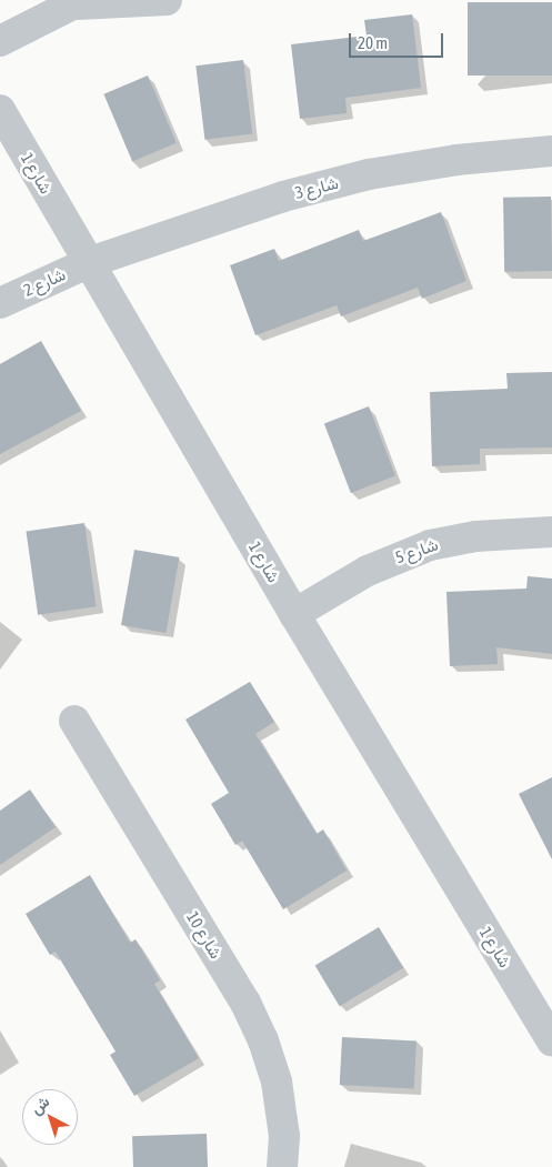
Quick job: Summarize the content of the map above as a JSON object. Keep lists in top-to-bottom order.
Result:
{
  "streets": {
    "street": [
      "شارع 1",
      "شارع 3",
      "شارع 2",
      "شارع 5",
      "شارع 10"
    ]
  },
  "crossings": [
    ["شارع 1", "شارع 3"],
    ["شارع 1", "شارع 2"],
    ["شارع 1", "شارع 5"],
    ["شارع 3", "شارع 2"]
  ],
  "scale_bar": "20 m",
  "north": "top left"
}
